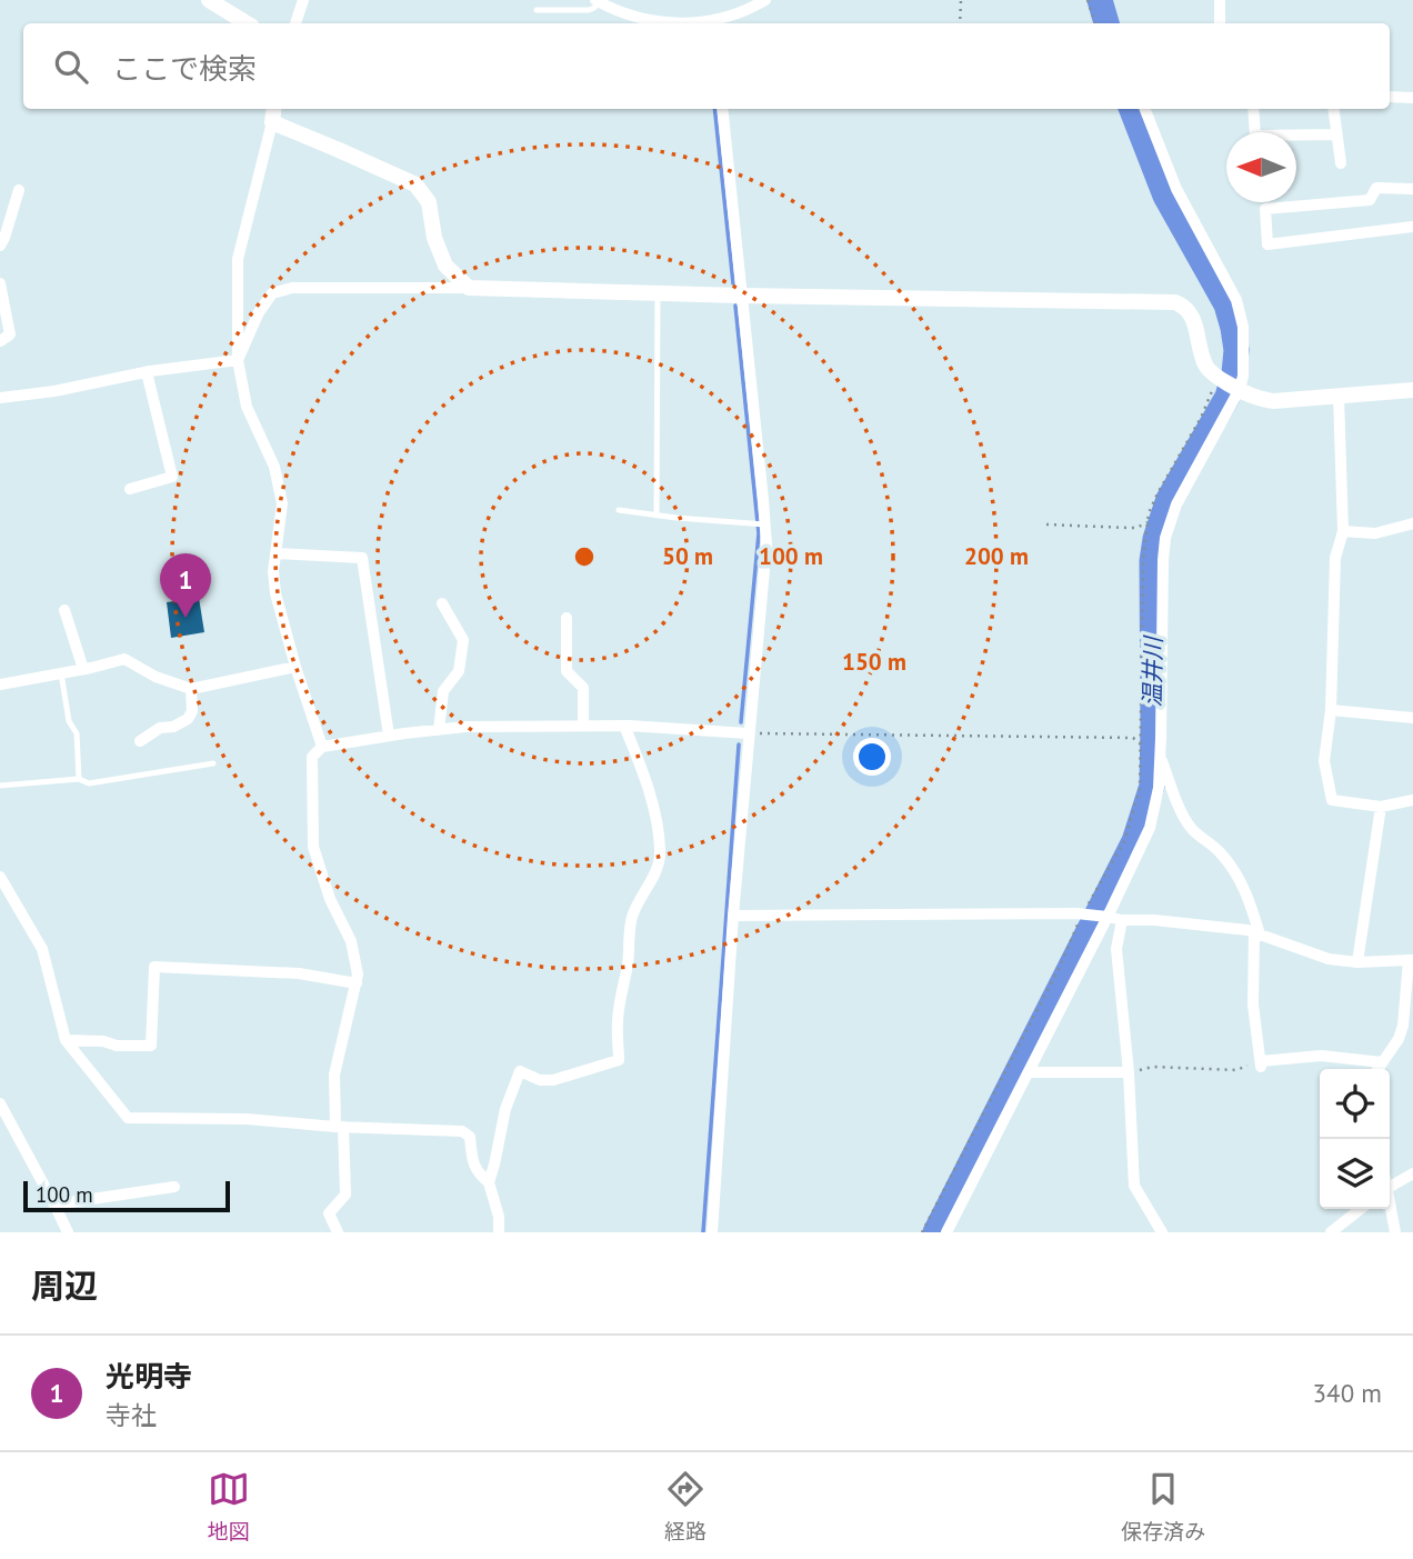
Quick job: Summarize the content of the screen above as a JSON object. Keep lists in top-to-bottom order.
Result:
{
  "water": ["温井川"],
  "scale_bar": "100 m",
  "north": "left",
  "page": {
    "search": "ここで検索",
    "pins": "1",
    "scale": "100 m",
    "heading": "周辺",
    "list": [
      {
        "mark": "1",
        "name": "光明寺",
        "note": "寺社",
        "value": "340 m"
      }
    ],
    "nav": ["地図", "経路", "保存済み"]
  },
  "rings": [
    "50 m",
    "100 m",
    "200 m",
    "150 m"
  ]
}
